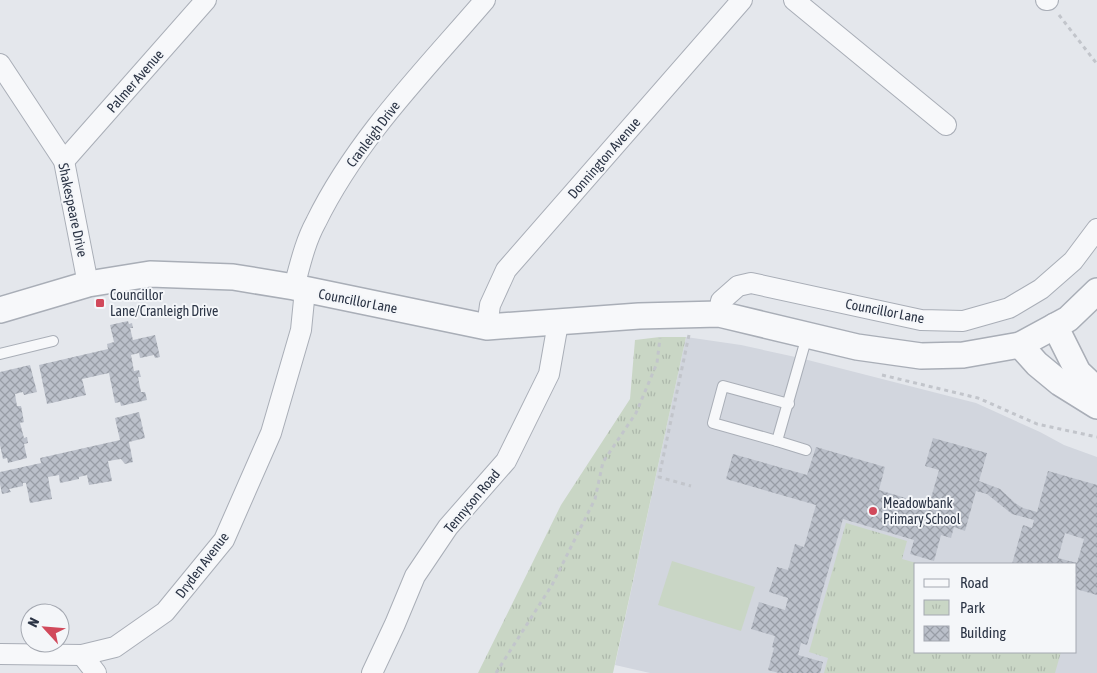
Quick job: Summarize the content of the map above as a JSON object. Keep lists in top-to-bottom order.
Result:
{
  "streets": {
    "street": [
      "Palmer Avenue",
      "Cranleigh Drive",
      "Donnington Avenue",
      "Shakespeare Drive",
      "Councillor Lane",
      "Tennyson Road",
      "Dryden Avenue"
    ]
  },
  "crossings": [
    ["Palmer Avenue", "Shakespeare Drive"],
    ["Cranleigh Drive", "Councillor Lane"],
    ["Cranleigh Drive", "Dryden Avenue"],
    ["Donnington Avenue", "Councillor Lane"],
    ["Shakespeare Drive", "Councillor Lane"],
    ["Councillor Lane", "Tennyson Road"],
    ["Councillor Lane", "Dryden Avenue"]
  ],
  "places": {
    "transit": ["Councillor Lane/Cranleigh Drive"],
    "other": ["Meadowbank Primary School"]
  },
  "legend": ["Road", "Park", "Building"],
  "north": "top left"
}
